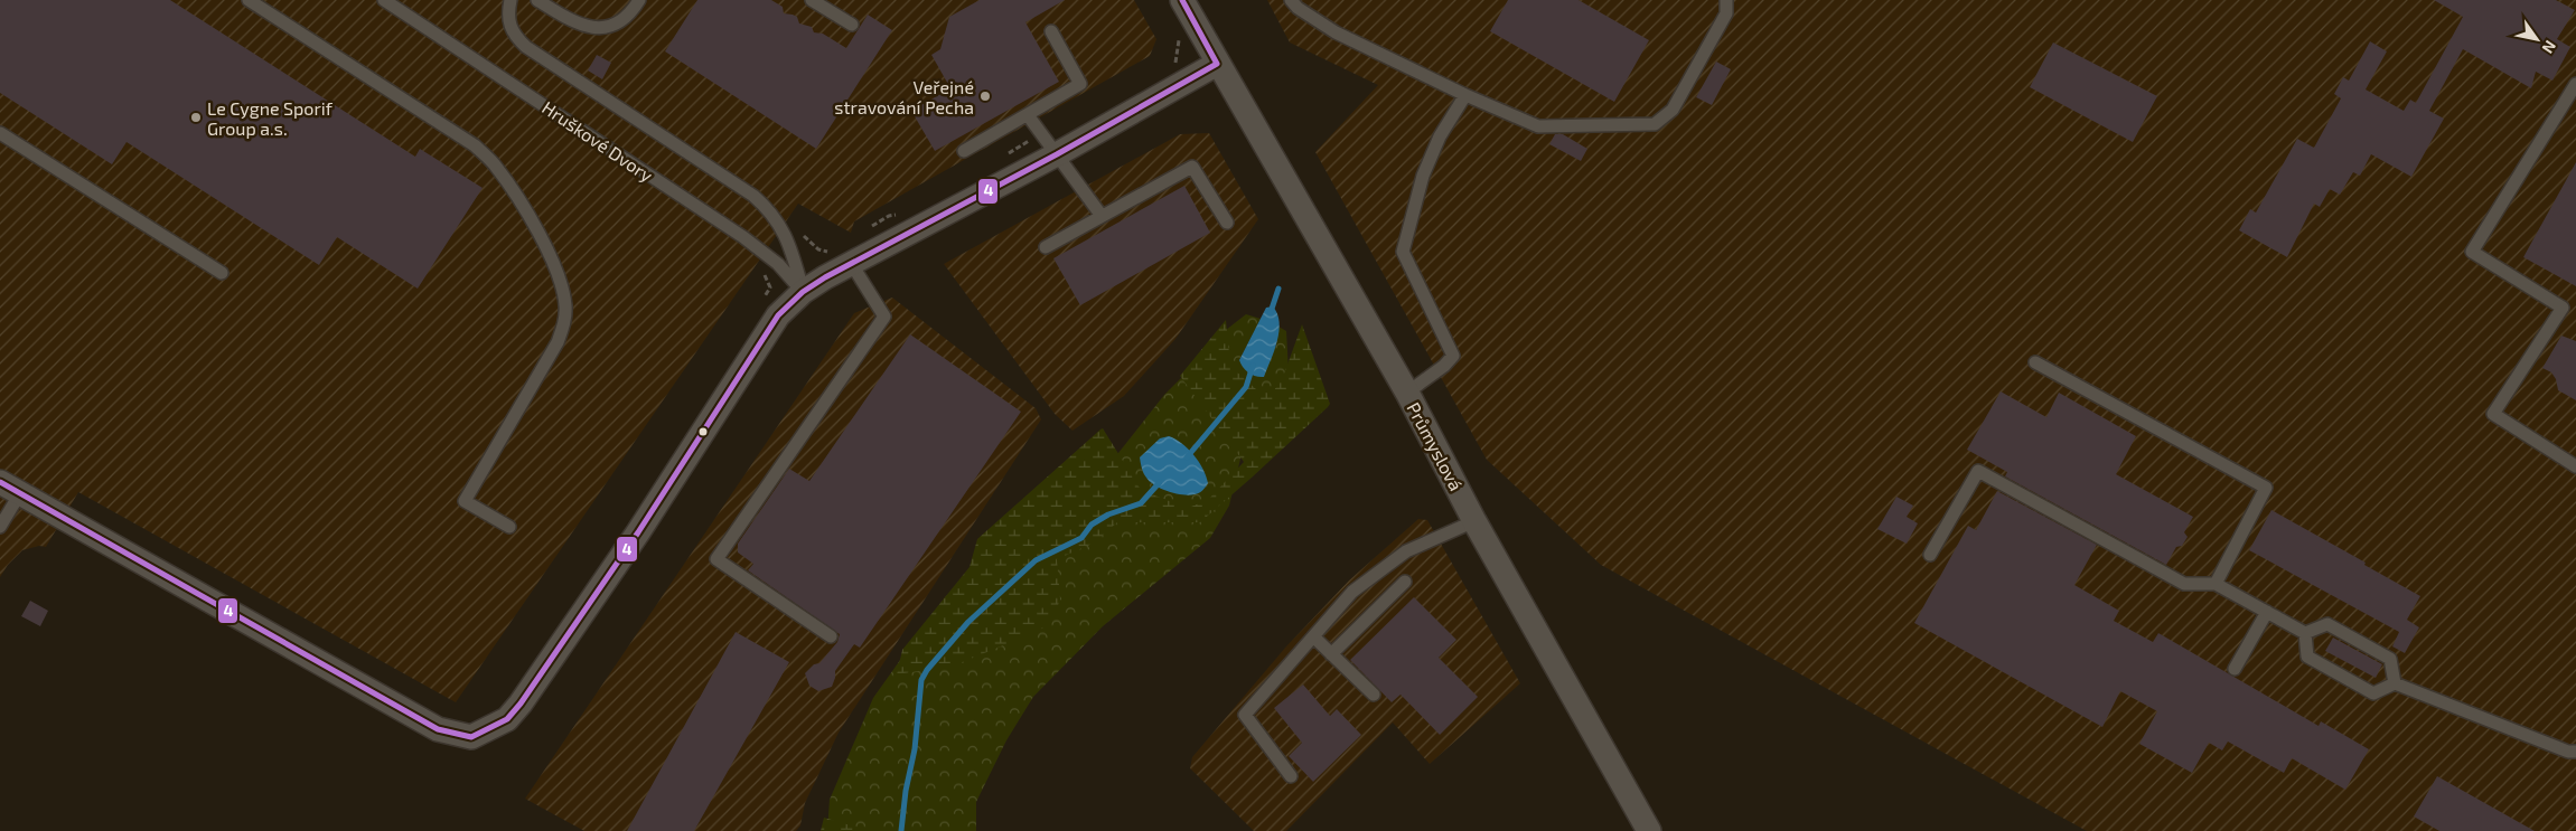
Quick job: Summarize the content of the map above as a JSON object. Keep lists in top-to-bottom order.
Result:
{
  "streets": {
    "street": ["Průmyslová"],
    "lane": ["Hruškové Dvory"]
  },
  "places": ["Veřejné stravování Pecha", "Le Cygne Sporif Group a.s."],
  "lines": ["transit line 4"],
  "north": "bottom right"
}
